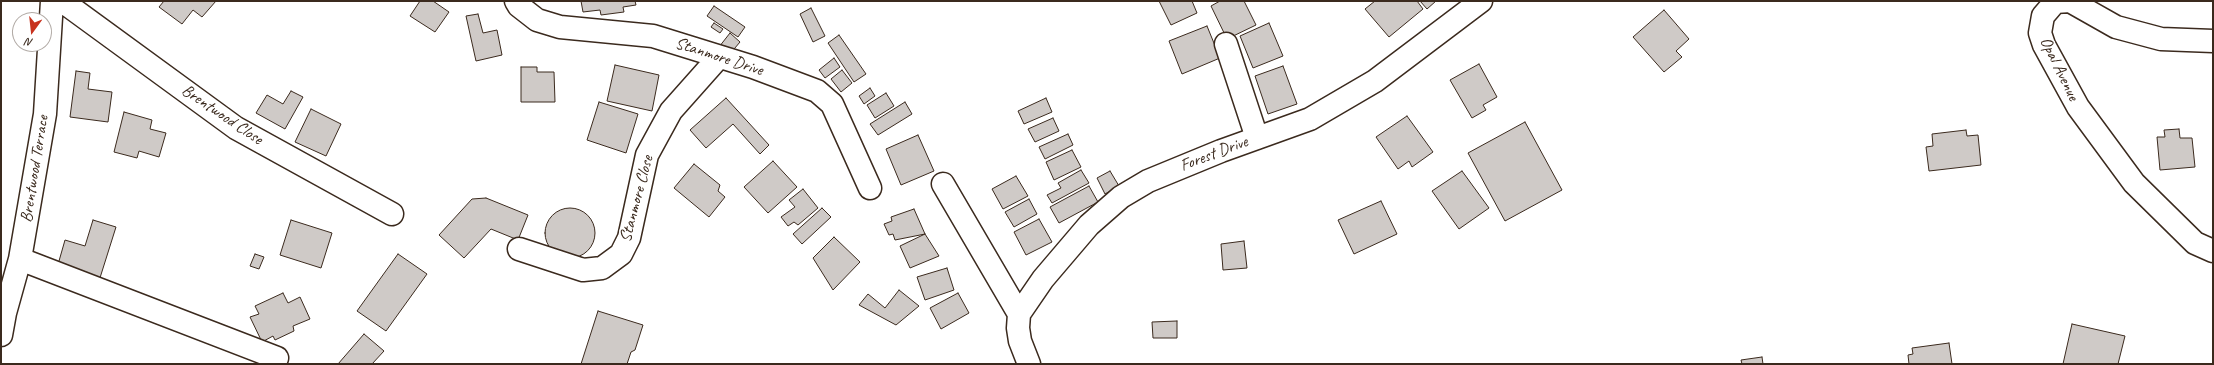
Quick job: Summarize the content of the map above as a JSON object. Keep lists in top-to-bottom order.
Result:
{
  "streets": {
    "street": [
      "Stanmore Drive",
      "Opal Avenue",
      "Brentwood Close",
      "Forest Drive",
      "Brentwood Terrace",
      "Stanmore Close"
    ]
  },
  "crossings": [
    ["Stanmore Drive", "Stanmore Close"]
  ],
  "north": "bottom"
}
